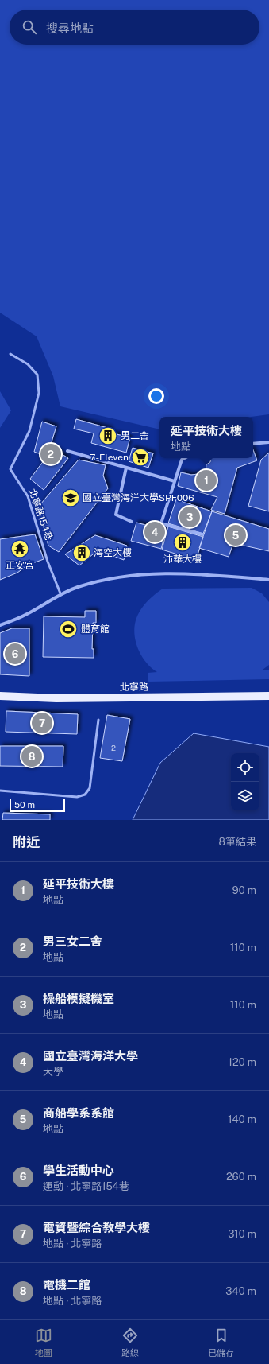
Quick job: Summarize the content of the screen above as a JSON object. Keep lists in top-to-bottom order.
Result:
{
  "streets": {
    "main road": ["北寧路"],
    "lane": ["北寧路154巷"]
  },
  "places": {
    "building": ["男二舍", "沛華大樓", "海空大樓"],
    "supermarket": ["7-Eleven"],
    "school or university": ["國立臺灣海洋大學SPF006"],
    "temple": ["正安宮"],
    "sports": ["體育館"]
  },
  "house_numbers": ["2"],
  "scale_bar": "50 m",
  "page": {
    "search": "搜尋地點",
    "popup": ["延平技術大樓", "地點"],
    "pins": [
      "2",
      "1",
      "3",
      "4",
      "5",
      "6",
      "7",
      "8"
    ],
    "scale": "50 m",
    "heading": ["附近", "8筆結果"],
    "list": [
      {
        "mark": "1",
        "name": "延平技術大樓",
        "note": "地點",
        "value": "90 m"
      },
      {
        "mark": "2",
        "name": "男三女二舍",
        "note": "地點",
        "value": "110 m"
      },
      {
        "mark": "3",
        "name": "操船模擬機室",
        "note": "地點",
        "value": "110 m"
      },
      {
        "mark": "4",
        "name": "國立臺灣海洋大學",
        "note": "大學",
        "value": "120 m"
      },
      {
        "mark": "5",
        "name": "商船學系系館",
        "note": "地點",
        "value": "140 m"
      },
      {
        "mark": "6",
        "name": "學生活動中心",
        "note": "運動 · 北寧路154巷",
        "value": "260 m"
      },
      {
        "mark": "7",
        "name": "電資暨綜合教學大樓",
        "note": "地點 · 北寧路",
        "value": "310 m"
      },
      {
        "mark": "8",
        "name": "電機二館",
        "note": "地點 · 北寧路",
        "value": "340 m"
      }
    ],
    "nav": ["地圖", "路線", "已儲存"]
  }
}
